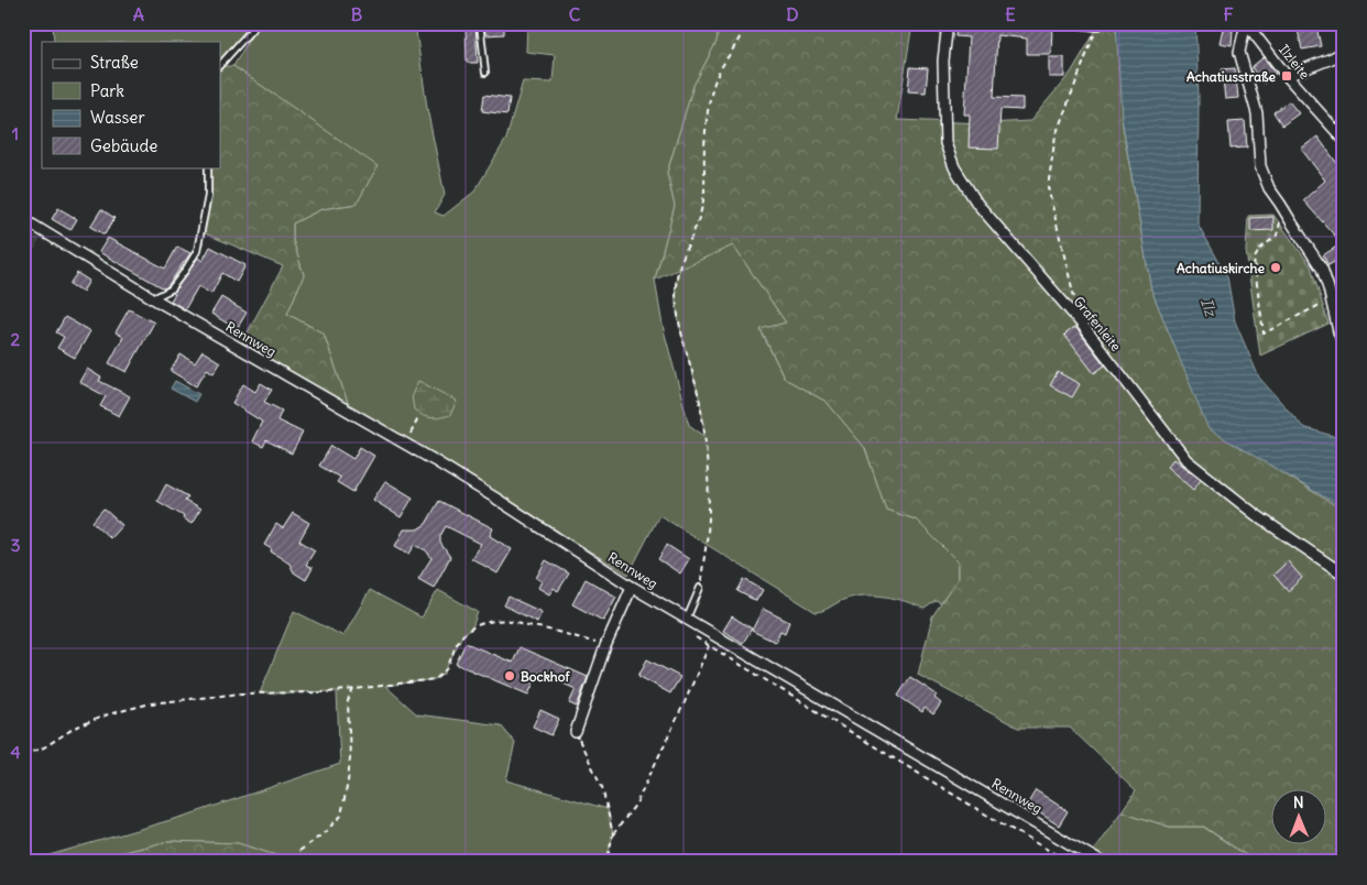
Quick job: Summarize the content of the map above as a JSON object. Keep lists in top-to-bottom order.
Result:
{
  "streets": {
    "street": ["Ilzleite", "Grafenleite", "Rennweg"]
  },
  "water": ["Ilz"],
  "places": {
    "transit": ["Achatiusstraße"],
    "other": ["Achatiuskirche", "Bockhof"]
  },
  "legend": [
    "Straße",
    "Park",
    "Wasser",
    "Gebäude"
  ],
  "north": "top",
  "grid": {
    "columns": [
      "A",
      "B",
      "C",
      "D",
      "E",
      "F"
    ],
    "rows": [
      "1",
      "2",
      "3",
      "4"
    ]
  }
}
